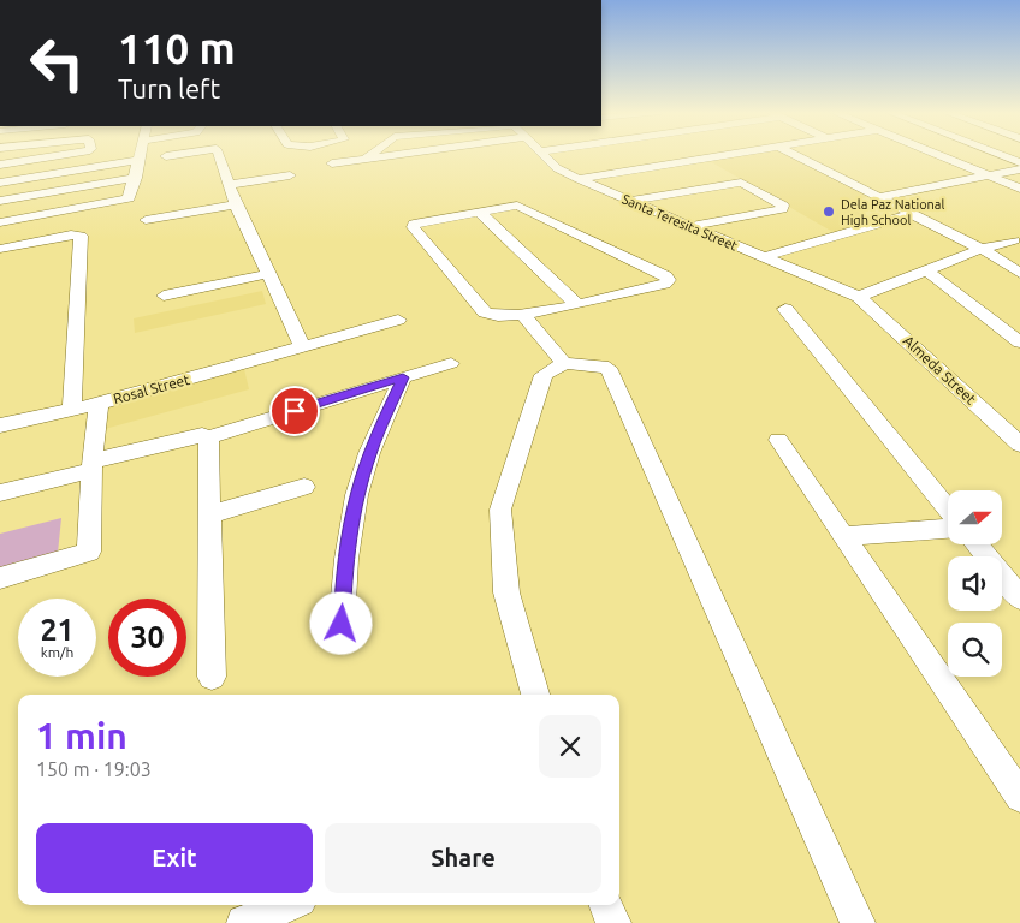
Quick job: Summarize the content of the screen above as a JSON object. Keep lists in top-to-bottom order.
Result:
{
  "streets": {
    "street": ["Santa Teresita Street", "Almeda Street", "Rosal Street"]
  },
  "crossings": [
    ["Santa Teresita Street", "Almeda Street"]
  ],
  "places": ["Dela Paz National High School"],
  "north": "right",
  "page": {
    "turn": ["110 m", "Turn left"],
    "speed": "21 km/h",
    "limit": "30",
    "heading": ["1 min", "150 m · 19:03"],
    "buttons": ["Exit", "Share"]
  }
}
